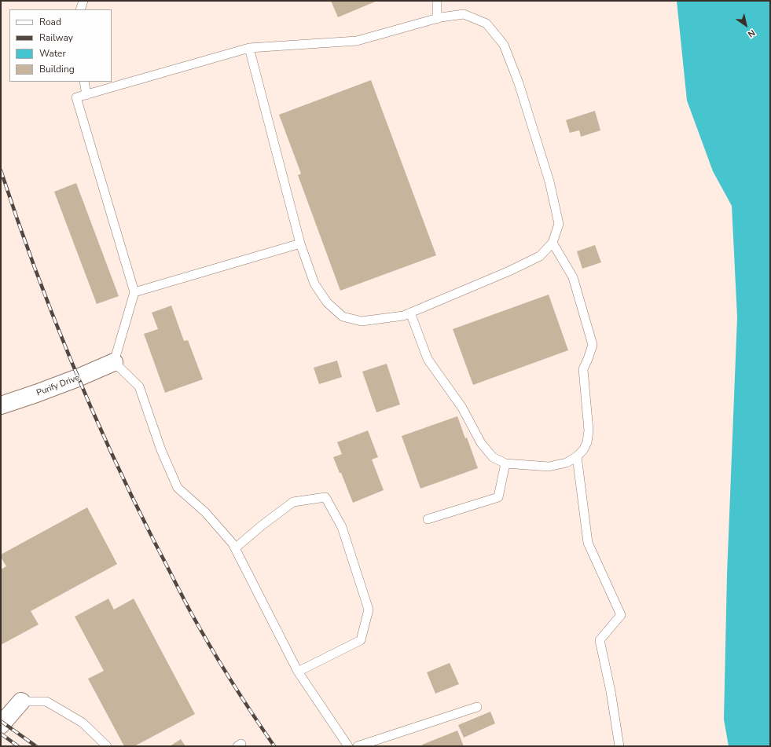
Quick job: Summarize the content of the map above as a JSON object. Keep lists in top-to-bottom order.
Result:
{
  "streets": {
    "street": ["Purify Drive"]
  },
  "legend": [
    "Road",
    "Railway",
    "Water",
    "Building"
  ],
  "north": "bottom right"
}
